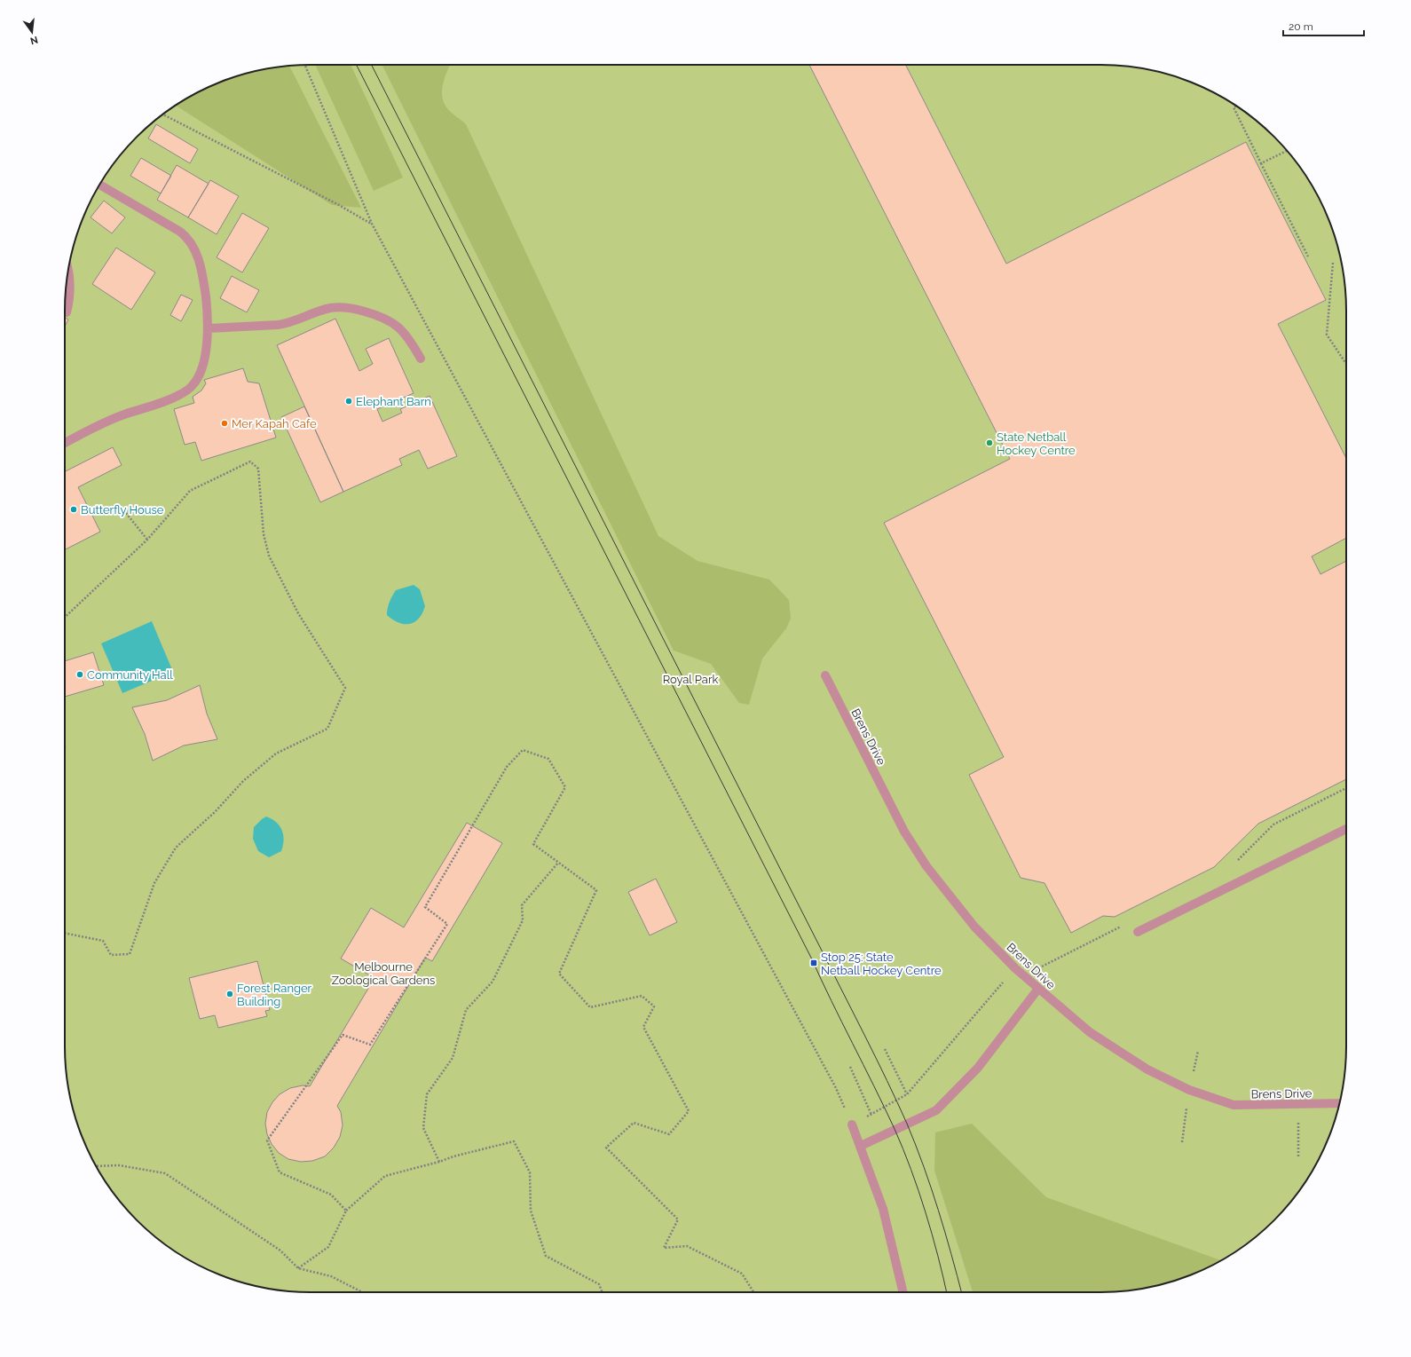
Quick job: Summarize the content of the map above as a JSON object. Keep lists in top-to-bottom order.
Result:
{
  "streets": {
    "street": ["Brens Drive"]
  },
  "parks": ["Royal Park", "Melbourne Zoological Gardens"],
  "places": {
    "other": [
      "Elephant Barn",
      "Mer Kapah Cafe",
      "State Netball Hockey Centre",
      "Butterfly House",
      "Community Hall",
      "Forest Ranger Building"
    ],
    "transit": ["Stop 25: State Netball Hockey Centre"]
  },
  "scale_bar": "20 m",
  "north": "bottom"
}
